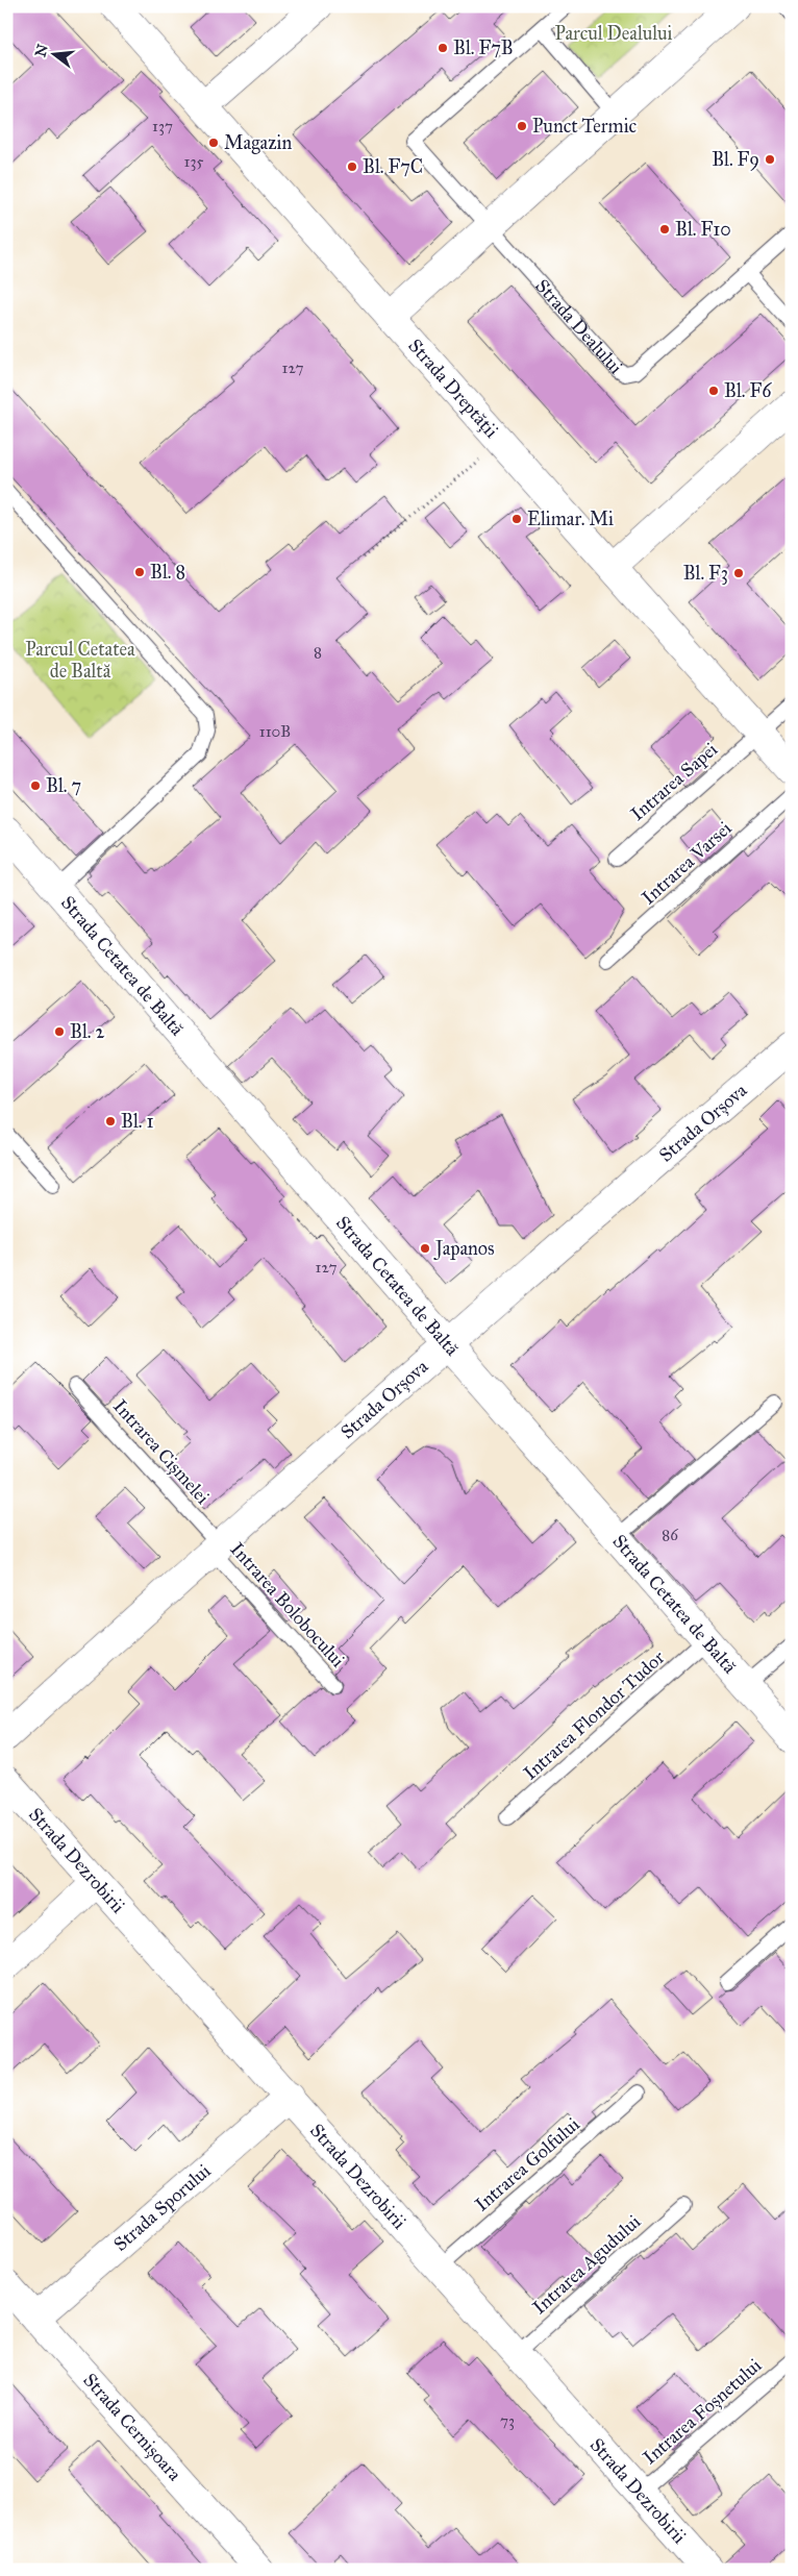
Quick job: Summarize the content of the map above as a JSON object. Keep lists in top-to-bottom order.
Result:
{
  "streets": {
    "street": [
      "Strada Dreptății",
      "Strada Cetatea de Baltă",
      "Strada Orșova",
      "Strada Dezrobirii",
      "Strada Sporului",
      "Strada Cernișoara"
    ],
    "lane": [
      "Strada Dealului",
      "Intrarea Sapei",
      "Intrarea Varsei",
      "Intrarea Cișmelei",
      "Intrarea Bolobocului",
      "Intrarea Flondor Tudor",
      "Intrarea Golfului",
      "Intrarea Agudului",
      "Intrarea Foșnetului"
    ]
  },
  "crossings": [
    ["Strada Dreptății", "Intrarea Sapei"],
    ["Strada Cetatea de Baltă", "Strada Orșova"],
    ["Strada Cetatea de Baltă", "Intrarea Flondor Tudor"],
    ["Strada Orșova", "Intrarea Cișmelei"],
    ["Strada Orșova", "Intrarea Bolobocului"],
    ["Intrarea Cișmelei", "Intrarea Bolobocului"],
    ["Strada Dezrobirii", "Intrarea Golfului"],
    ["Strada Dezrobirii", "Strada Sporului"],
    ["Strada Dezrobirii", "Intrarea Agudului"],
    ["Strada Dezrobirii", "Intrarea Foșnetului"],
    ["Strada Sporului", "Strada Cernișoara"]
  ],
  "parks": ["Parcul Dealului", "Parcul Cetatea de Baltă"],
  "places": [
    "Bl. F7B",
    "Punct Termic",
    "Magazin",
    "Bl. F9",
    "Bl. F7C",
    "Bl. F10",
    "Bl. F6",
    "Elimar. Mi",
    "Bl. 8",
    "Bl. F3",
    "Bl. 7",
    "Bl. 2",
    "Bl. 1",
    "Japanos"
  ],
  "house_numbers": [
    "137",
    "135",
    "127",
    "8",
    "110B",
    "127",
    "86",
    "73"
  ],
  "north": "left"
}
